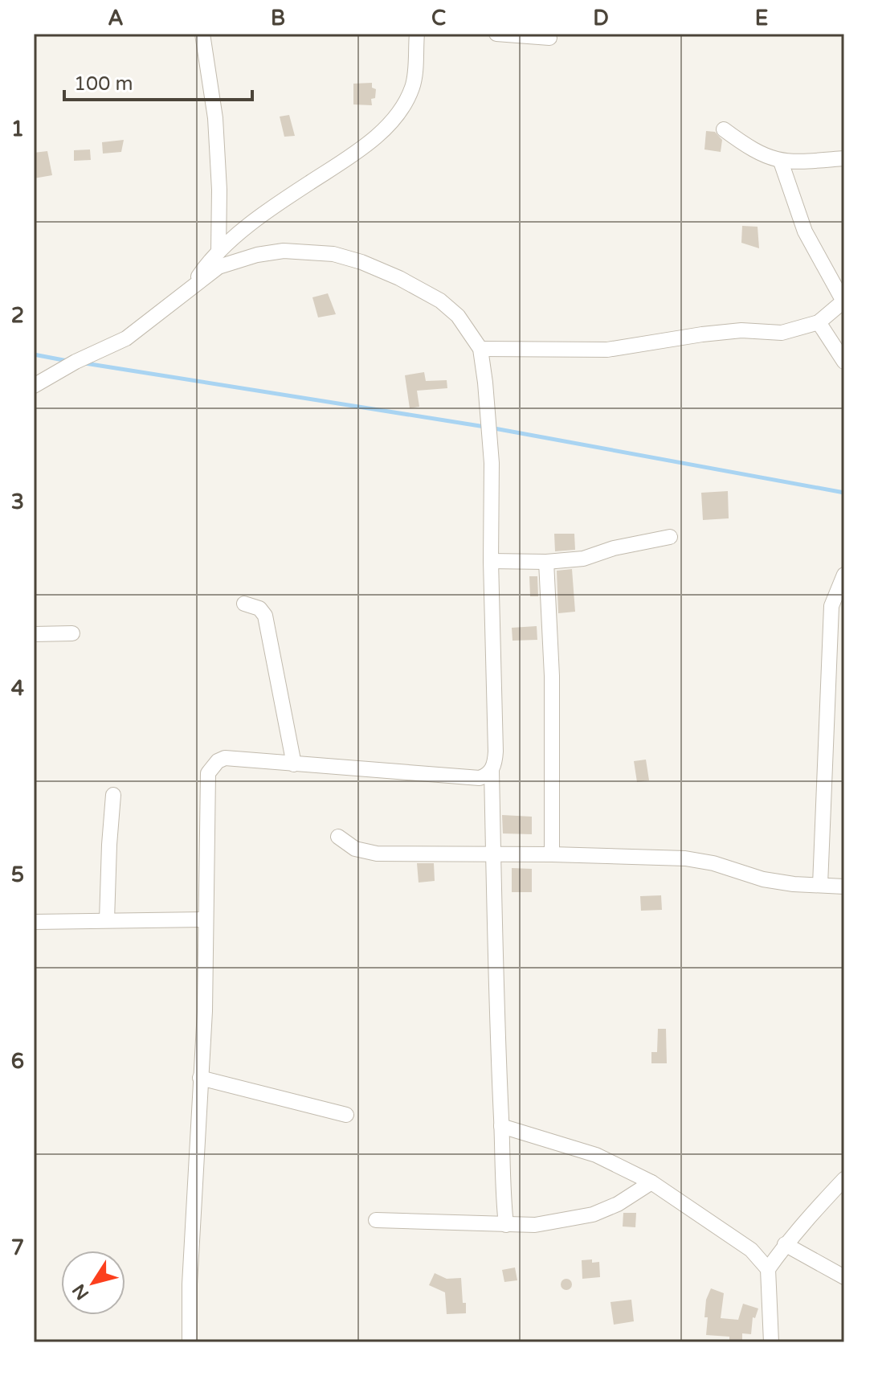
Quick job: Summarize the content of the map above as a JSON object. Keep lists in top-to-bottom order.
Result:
{
  "scale_bar": "100 m",
  "north": "bottom left",
  "grid": {
    "columns": [
      "A",
      "B",
      "C",
      "D",
      "E"
    ],
    "rows": [
      "1",
      "2",
      "3",
      "4",
      "5",
      "6",
      "7"
    ]
  }
}
